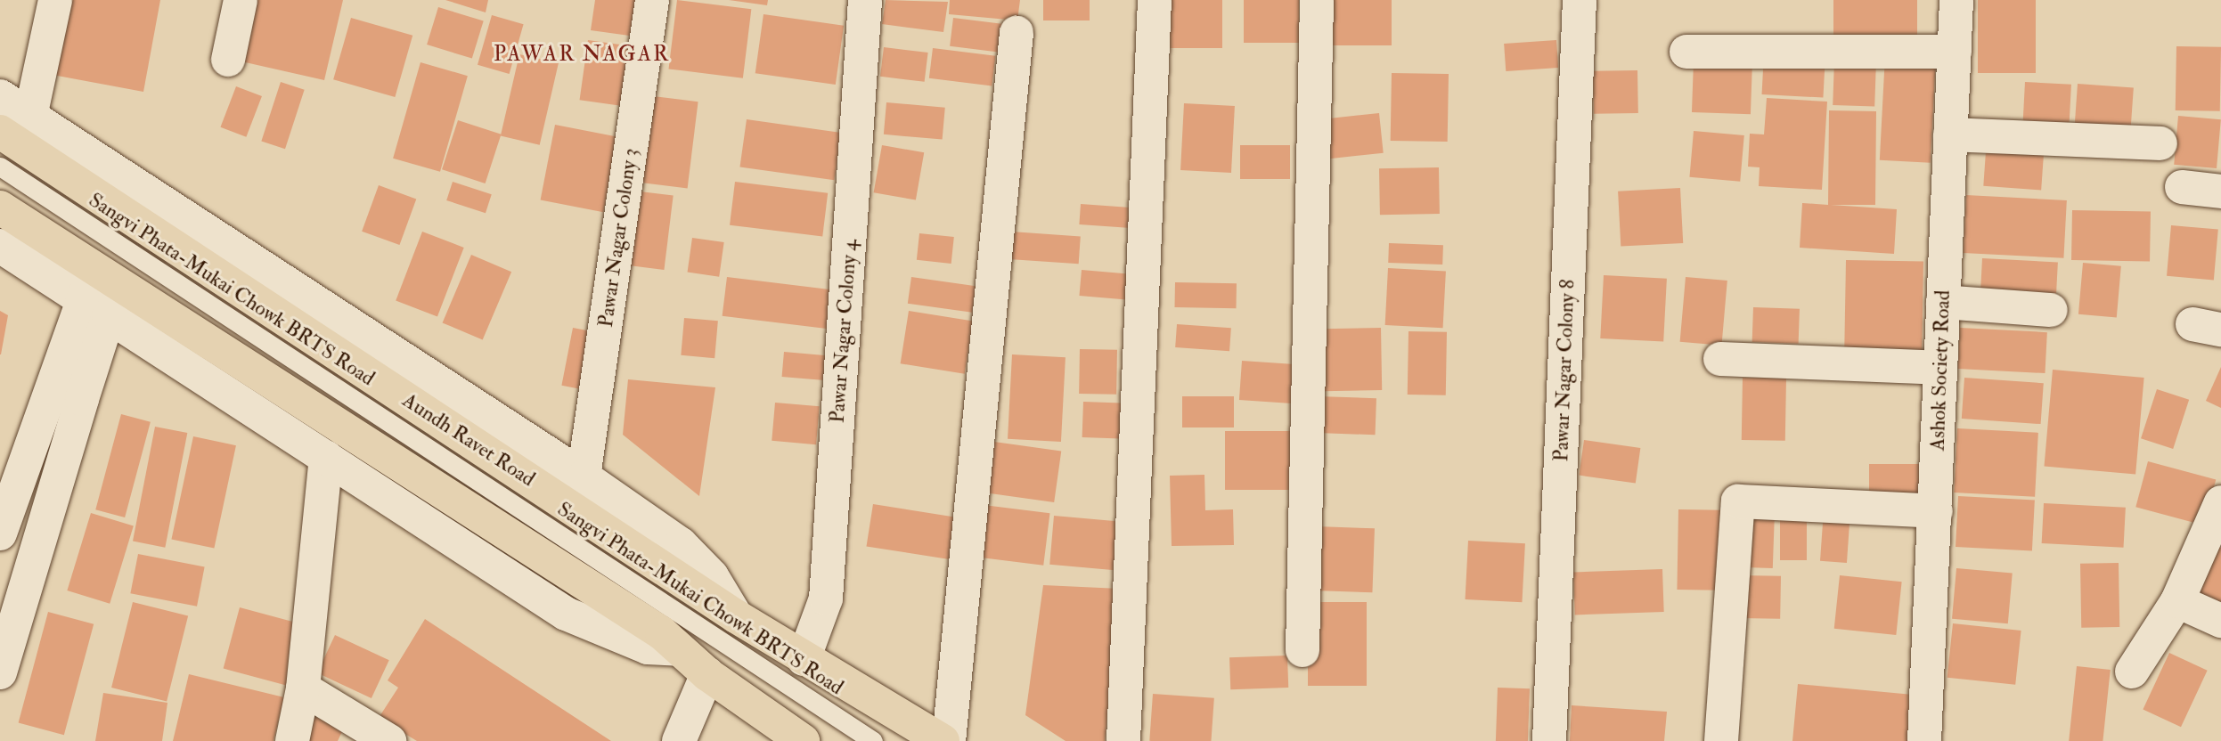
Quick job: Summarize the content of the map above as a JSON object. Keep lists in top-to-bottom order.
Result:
{
  "streets": {
    "main road": ["Aundh Ravet Road"],
    "street": [
      "Pawar Nagar Colony 3",
      "Pawar Nagar Colony 4",
      "Pawar Nagar Colony 8",
      "Ashok Society Road"
    ],
    "lane": ["Sangvi Phata-Mukai Chowk BRTS Road"]
  },
  "crossings": [
    ["Pawar Nagar Colony 4", "Aundh Ravet Road"]
  ],
  "districts": ["PAWAR NAGAR"]
}
